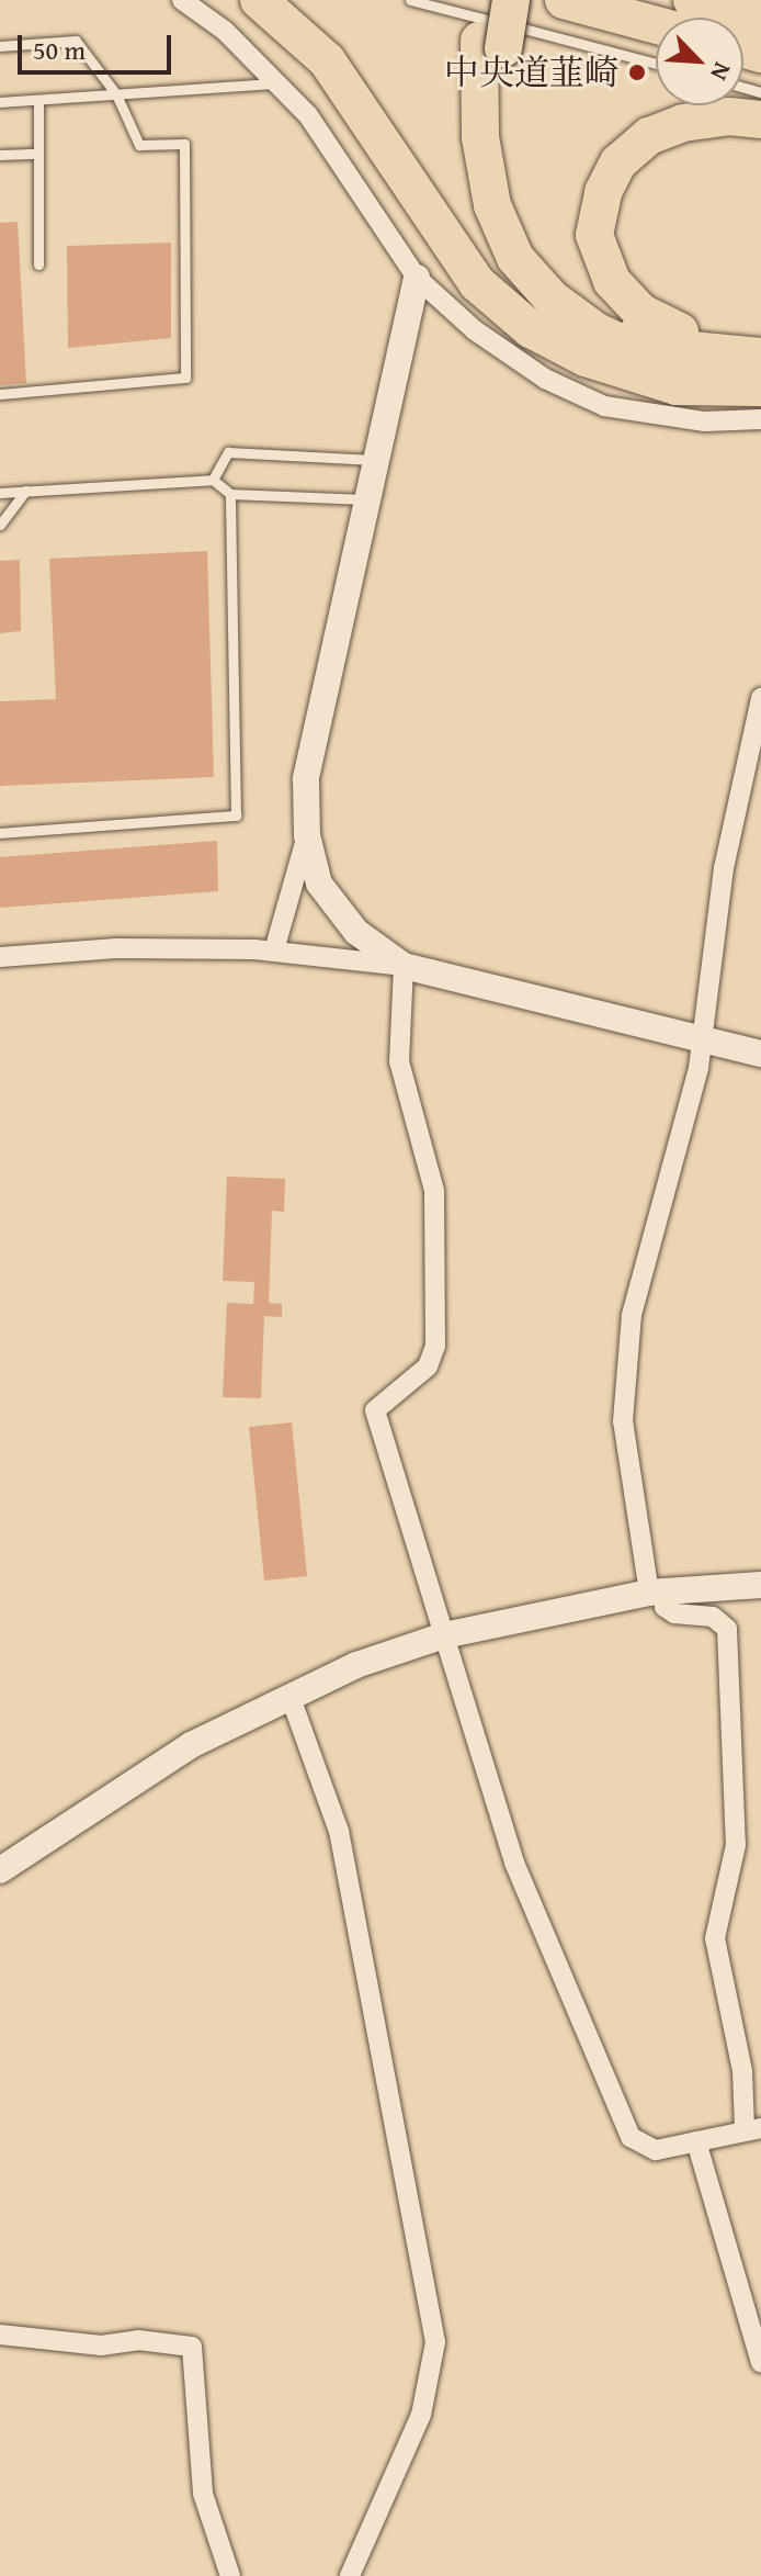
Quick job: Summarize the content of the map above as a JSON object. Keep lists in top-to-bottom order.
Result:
{
  "places": ["中央道韮崎"],
  "scale_bar": "50 m",
  "north": "bottom right"
}
